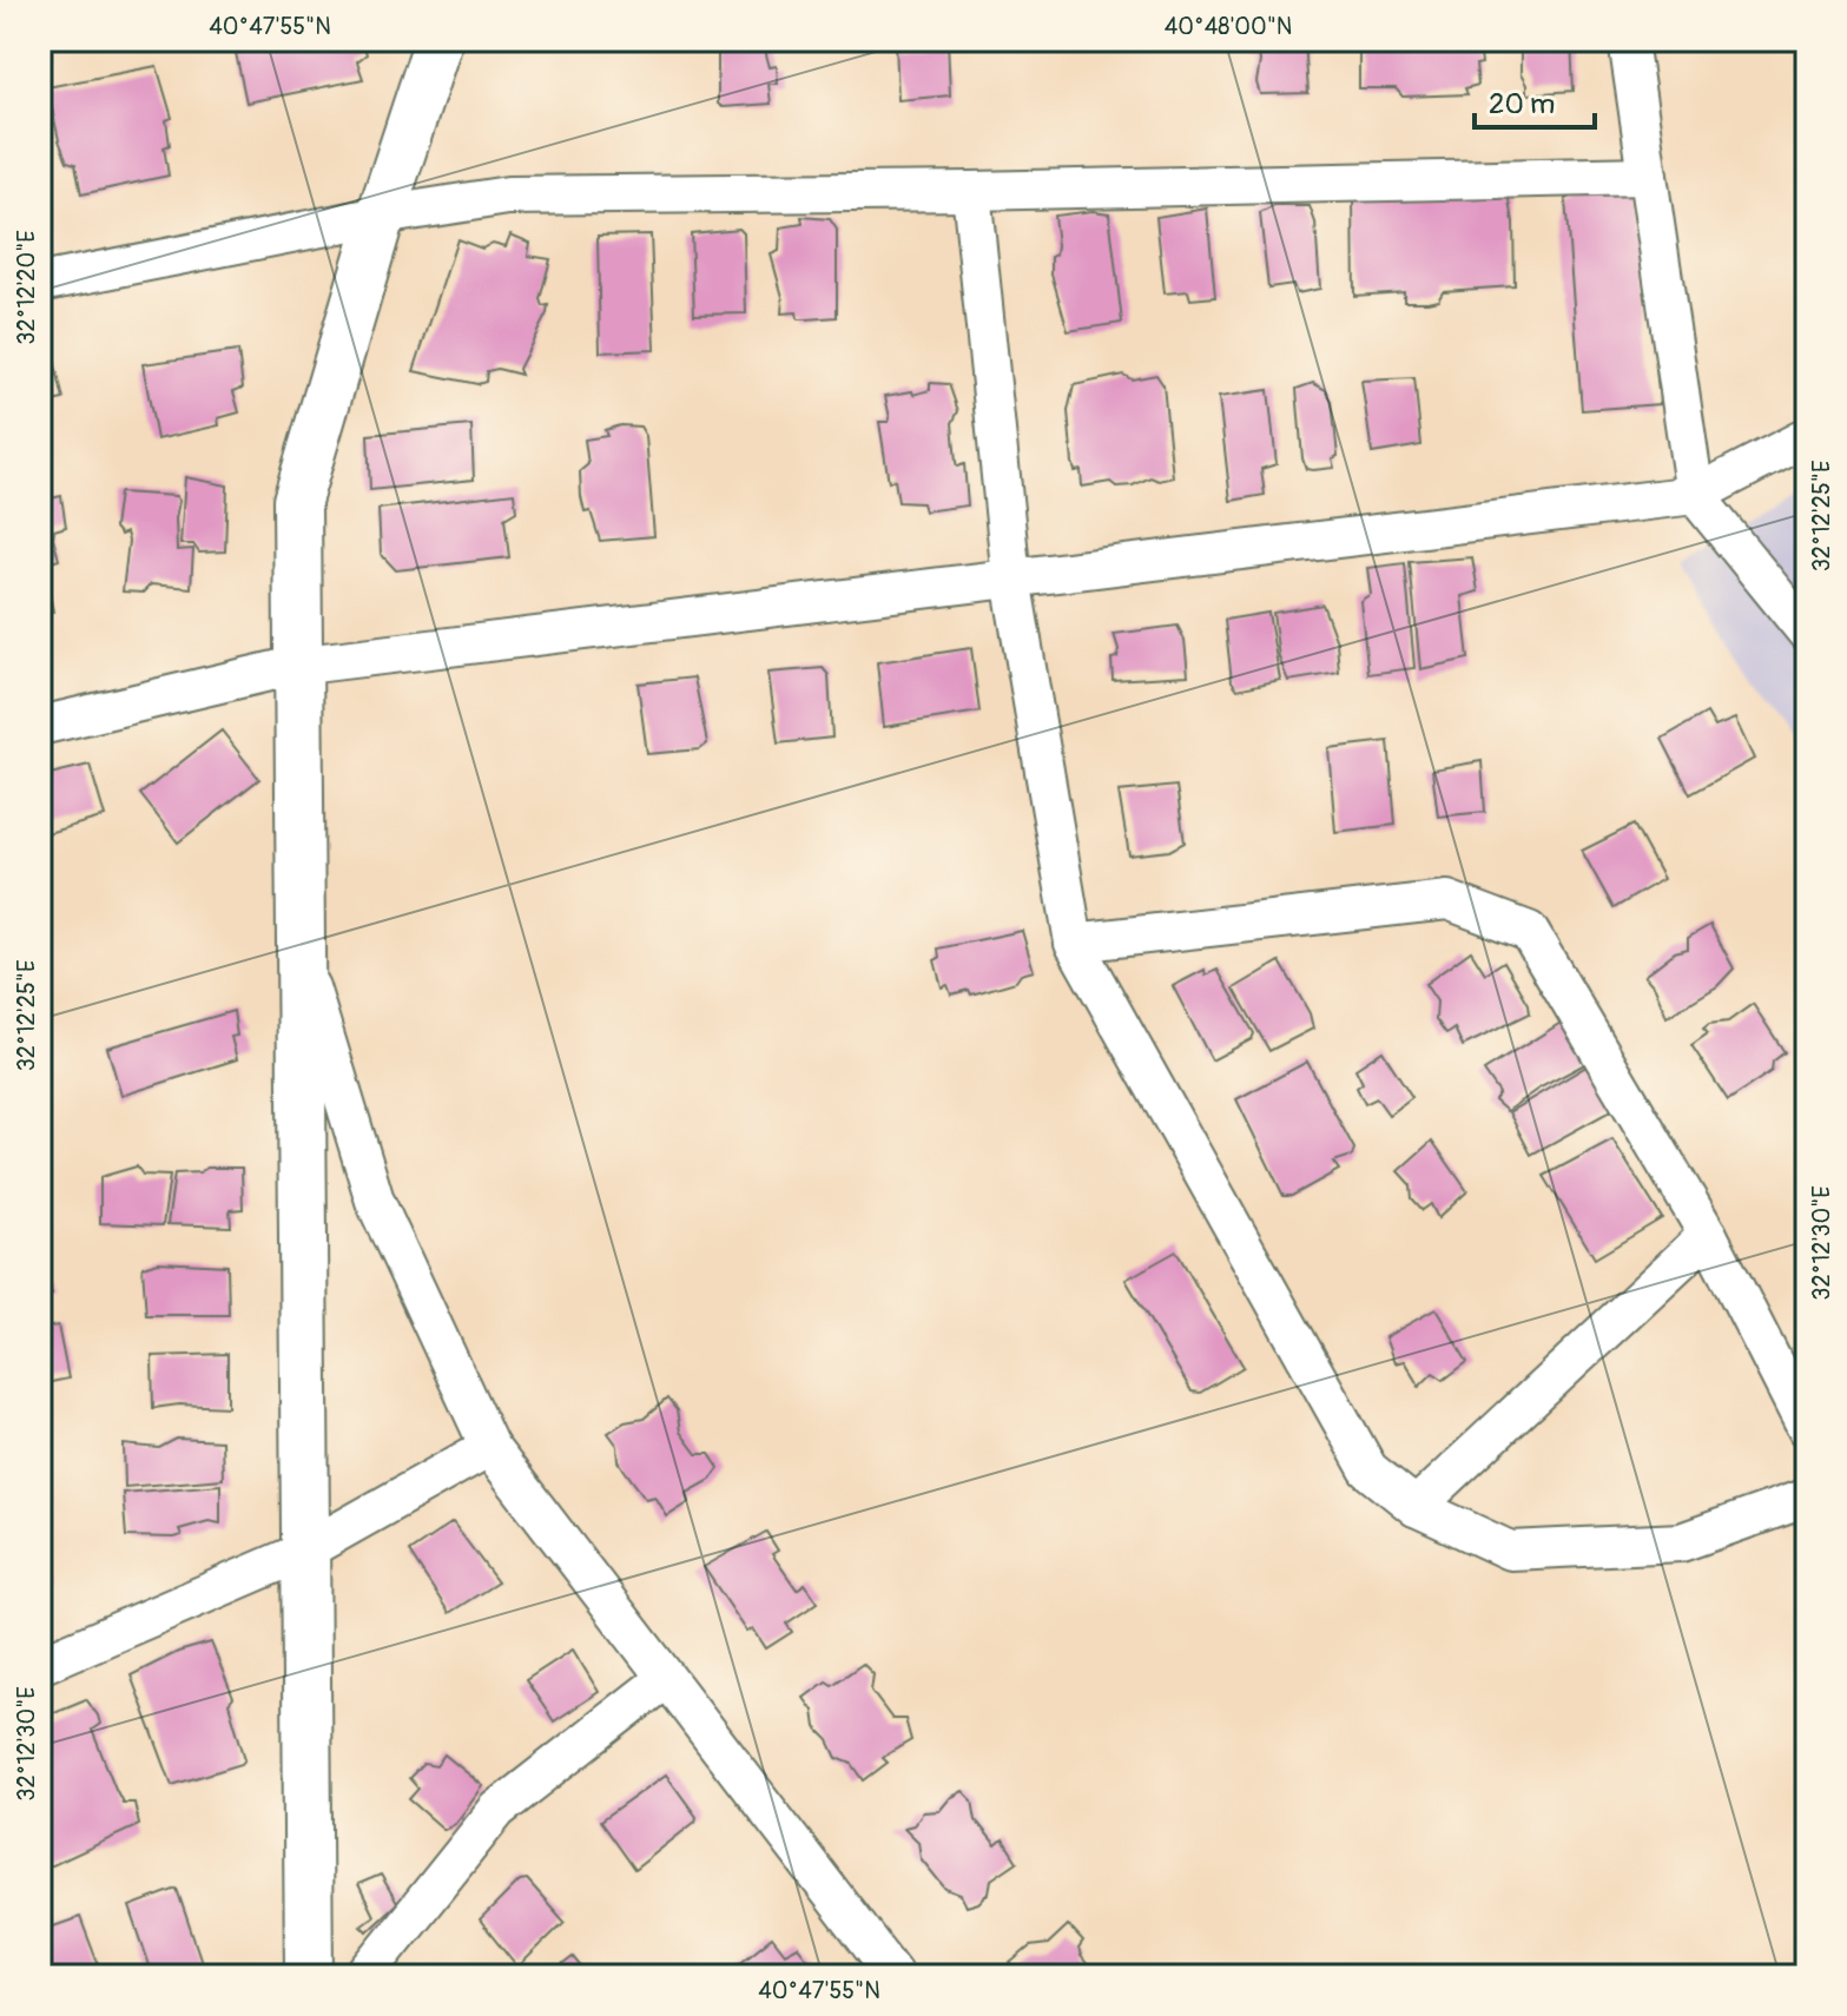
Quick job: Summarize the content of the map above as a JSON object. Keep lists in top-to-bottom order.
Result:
{
  "scale_bar": "20 m",
  "coordinates": [
    "40°47'55\"N",
    "40°48'00\"N",
    "32°12'20\"E",
    "32°12'25\"E",
    "32°12'30\"E"
  ]
}
